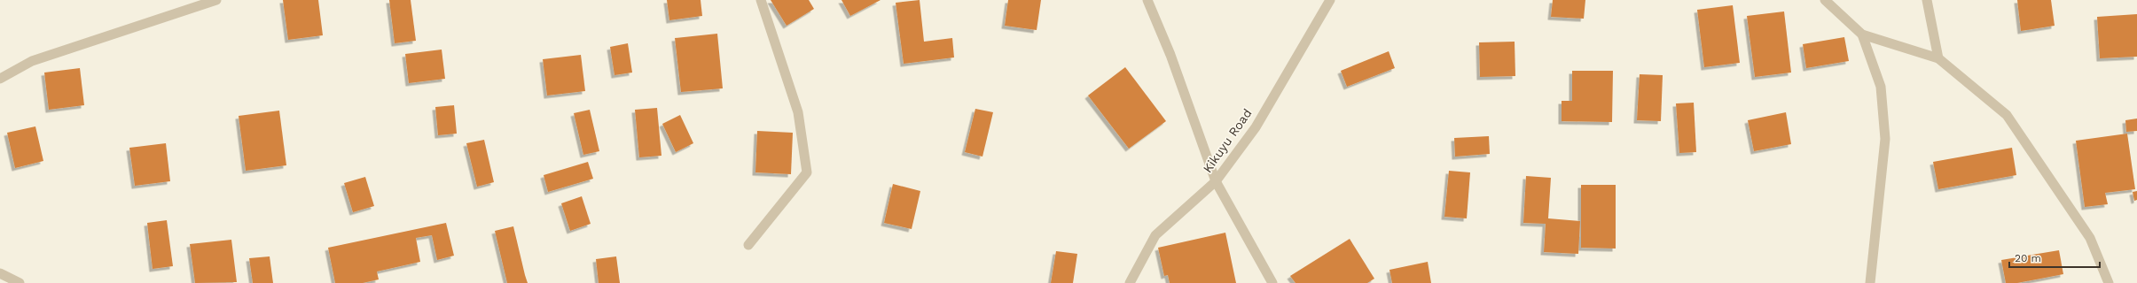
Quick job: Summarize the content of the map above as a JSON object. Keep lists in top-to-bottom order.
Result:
{
  "streets": {
    "street": ["Kikuyu Road"]
  },
  "scale_bar": "20 m"
}
